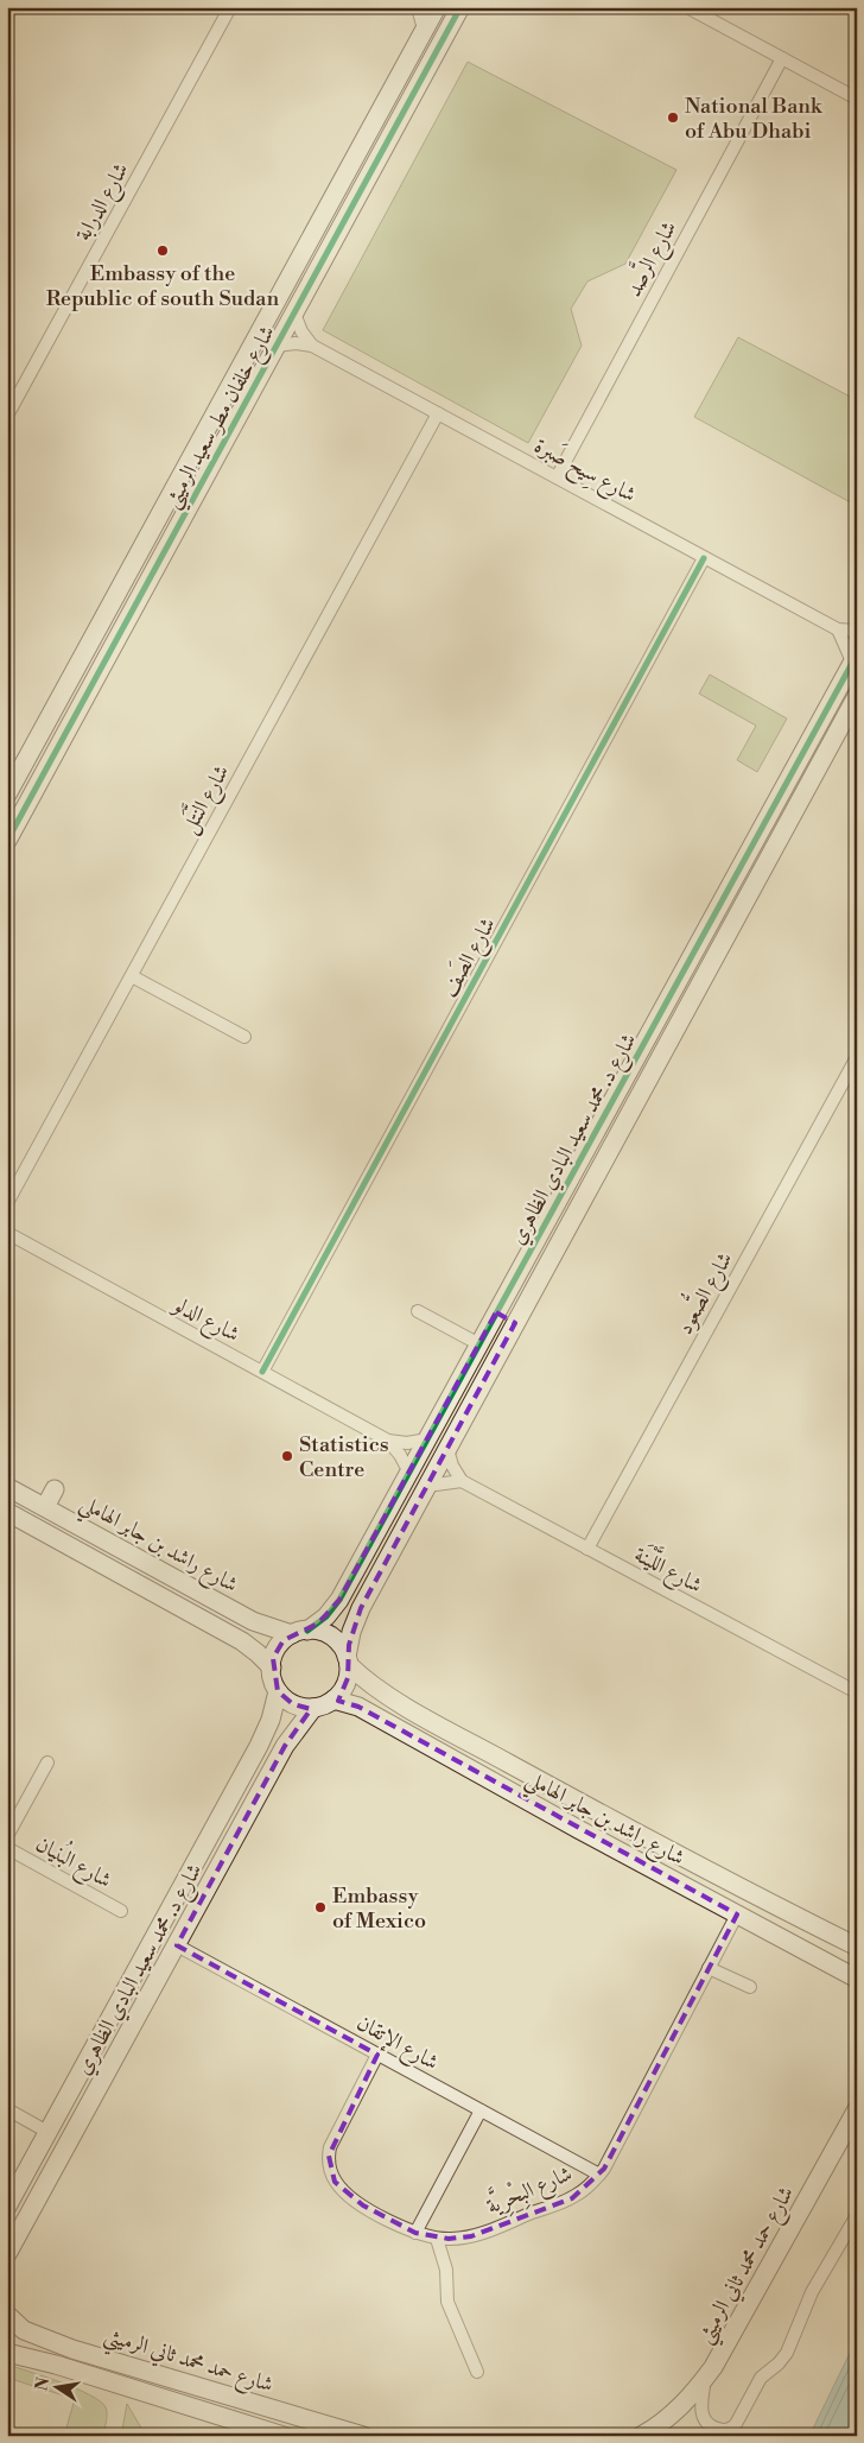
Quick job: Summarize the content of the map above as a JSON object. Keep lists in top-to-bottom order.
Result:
{
  "streets": {
    "street": [
      "شارع الدرابة",
      "شارع الرَّصد",
      "شارع خلفان مطر سعيد الرميثي",
      "شارع سِيح صَبرة",
      "شارع النَّتَل",
      "شارع الصَف",
      "شارع د. محمد سعيد البادي الظاهري",
      "شارع الصُّعود",
      "شارع الدلو",
      "شارع راشد بن جابر الهاملي",
      "شارع اللَّيْنَة",
      "شارع البُنيان",
      "شارع الإتقان",
      "شارع البِحْرِيَّة",
      "شارع حمد محمد ثاني الرميثي"
    ]
  },
  "crossings": [
    ["شارع الرَّصد", "شارع سِيح صَبرة"],
    ["شارع خلفان مطر سعيد الرميثي", "شارع سِيح صَبرة"],
    ["شارع سِيح صَبرة", "شارع النَّتَل"],
    ["شارع سِيح صَبرة", "شارع الصَف"],
    ["شارع الصَف", "شارع الدلو"],
    ["شارع د. محمد سعيد البادي الظاهري", "شارع الدلو"],
    ["شارع د. محمد سعيد البادي الظاهري", "شارع راشد بن جابر الهاملي"],
    ["شارع د. محمد سعيد البادي الظاهري", "شارع الإتقان"],
    ["شارع الصُّعود", "شارع اللَّيْنَة"],
    ["شارع راشد بن جابر الهاملي", "شارع البِحْرِيَّة"],
    ["شارع الإتقان", "شارع البِحْرِيَّة"]
  ],
  "places": [
    "National Bank of Abu Dhabi",
    "Embassy of the Republic of south Sudan",
    "Statistics Centre",
    "Embassy of Mexico"
  ],
  "north": "left"
}
